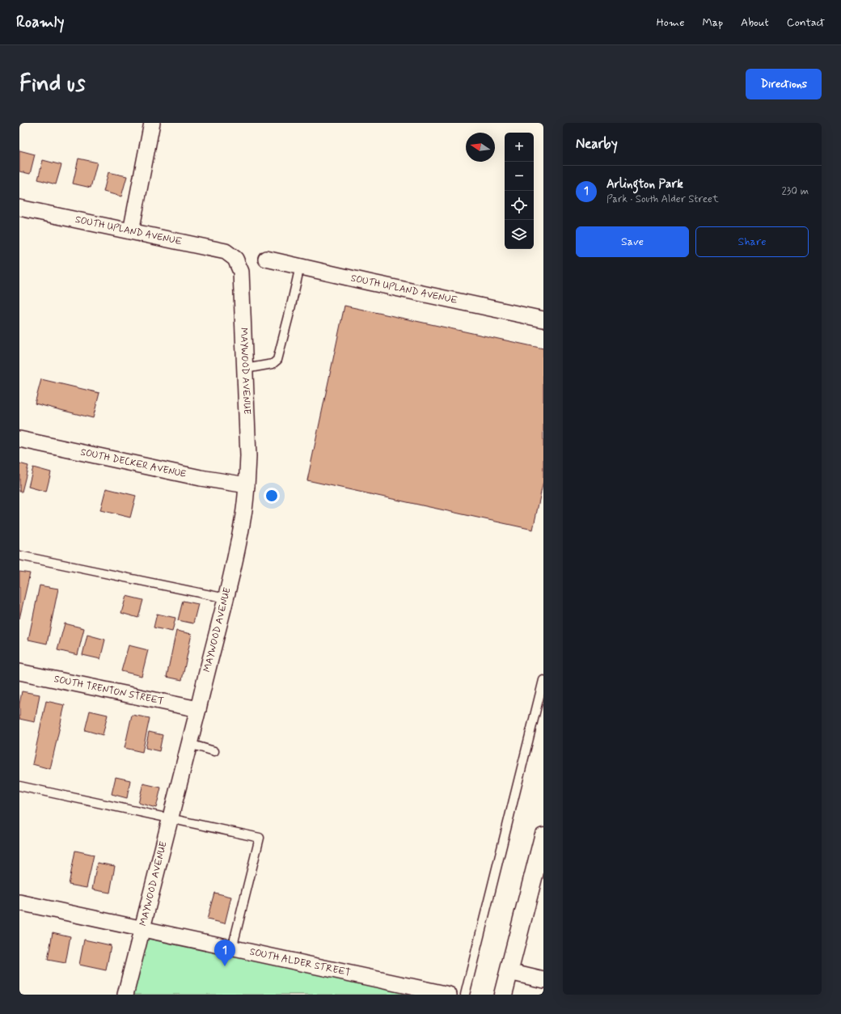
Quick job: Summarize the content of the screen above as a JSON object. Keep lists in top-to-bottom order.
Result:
{
  "streets": {
    "street": [
      "SOUTH UPLAND AVENUE",
      "MAYWOOD AVENUE",
      "SOUTH DECKER AVENUE",
      "SOUTH TRENTON STREET",
      "SOUTH ALDER STREET"
    ]
  },
  "crossings": [
    ["SOUTH UPLAND AVENUE", "MAYWOOD AVENUE"],
    ["MAYWOOD AVENUE", "SOUTH DECKER AVENUE"],
    ["MAYWOOD AVENUE", "SOUTH TRENTON STREET"],
    ["MAYWOOD AVENUE", "SOUTH ALDER STREET"]
  ],
  "north": "left",
  "page": {
    "header": "Roamly",
    "nav": [
      "Home",
      "Map",
      "About",
      "Contact"
    ],
    "buttons": [
      "Directions",
      ["Save", "Share"]
    ],
    "title": "Find us",
    "heading": "Nearby",
    "map_buttons": ["+", "−"],
    "list": [
      {
        "mark": "1",
        "name": "Arlington Park",
        "note": "Park · South Alder Street",
        "value": "230 m"
      }
    ],
    "pins": "1"
  }
}
